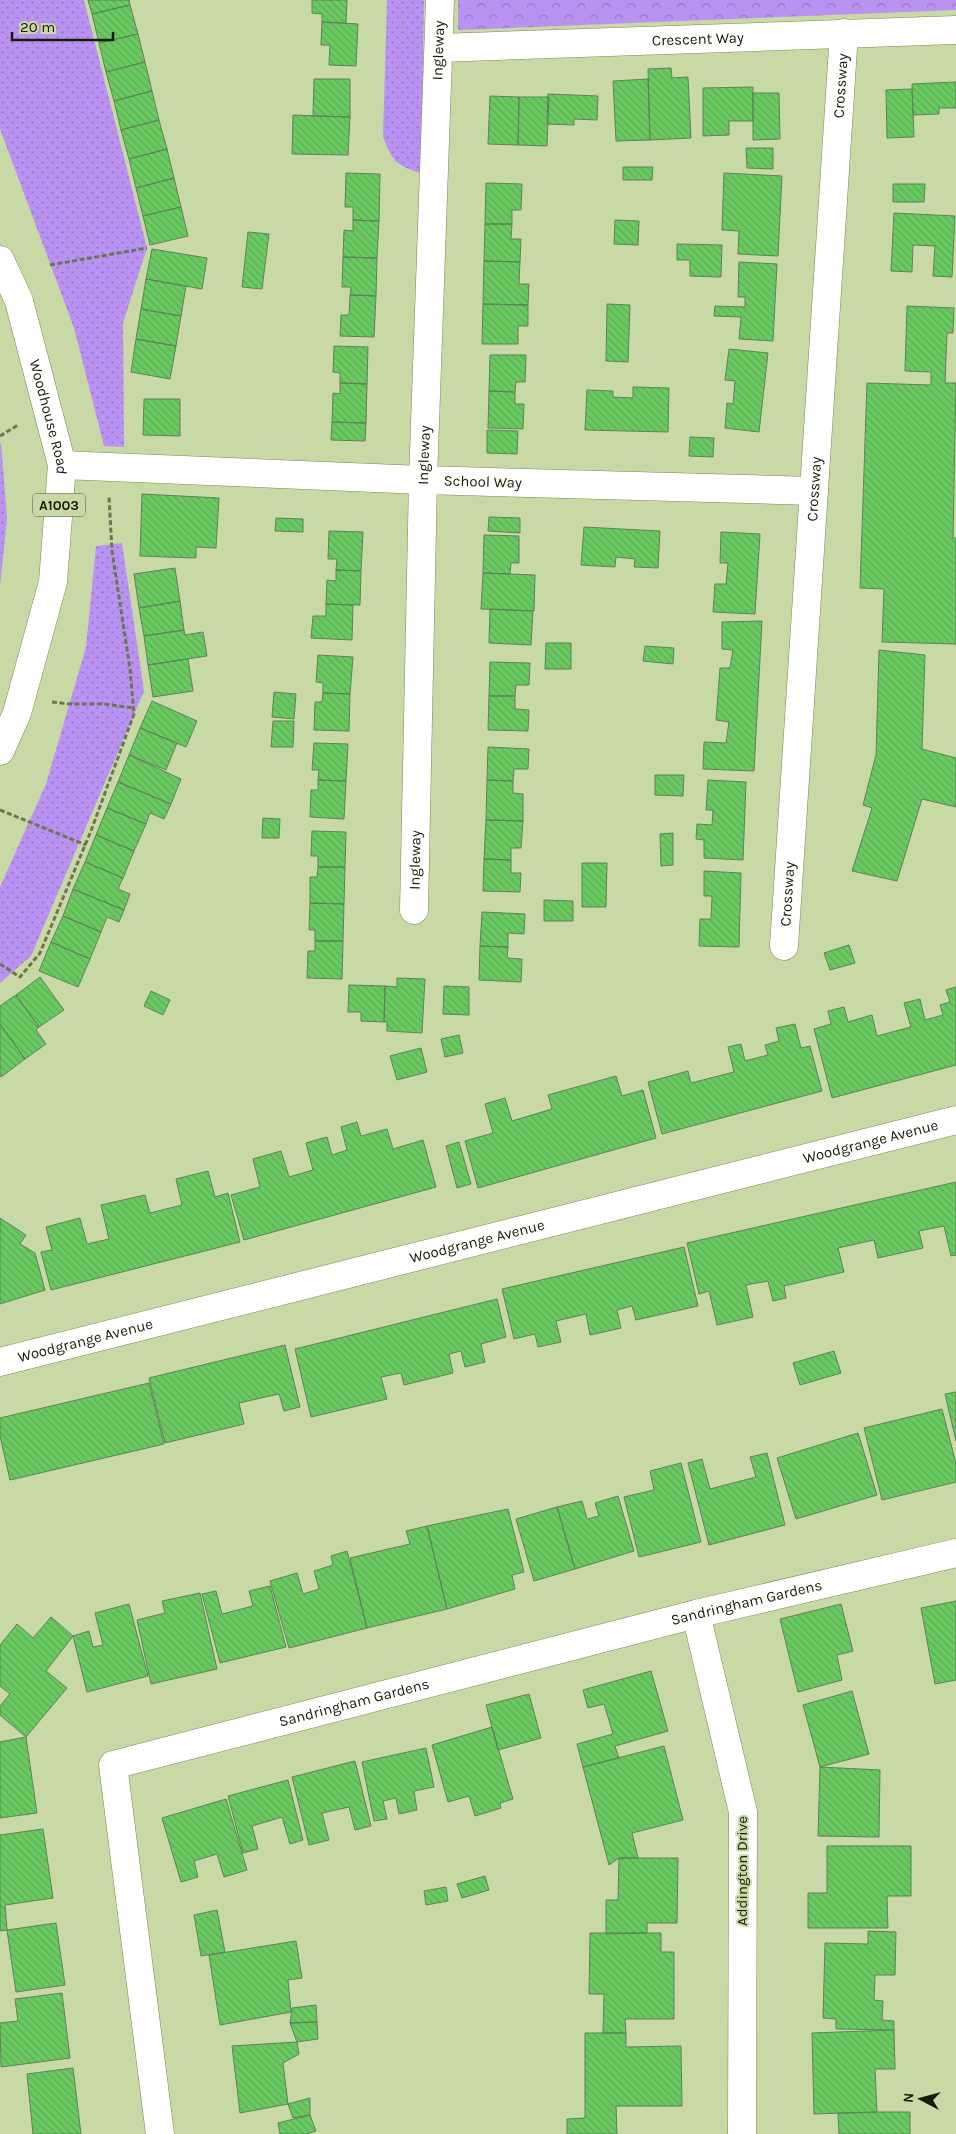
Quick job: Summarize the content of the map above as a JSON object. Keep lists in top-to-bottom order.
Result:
{
  "streets": {
    "street": [
      "Crescent Way",
      "Ingleway",
      "Crossway",
      "Woodhouse Road",
      "School Way",
      "A1003",
      "Woodgrange Avenue",
      "Sandringham Gardens",
      "Addington Drive"
    ]
  },
  "crossings": [
    ["Crescent Way", "Ingleway"],
    ["Crescent Way", "Crossway"],
    ["Ingleway", "School Way"],
    ["Crossway", "School Way"],
    ["Woodhouse Road", "School Way"],
    ["Sandringham Gardens", "Addington Drive"]
  ],
  "scale_bar": "20 m",
  "north": "left"
}
